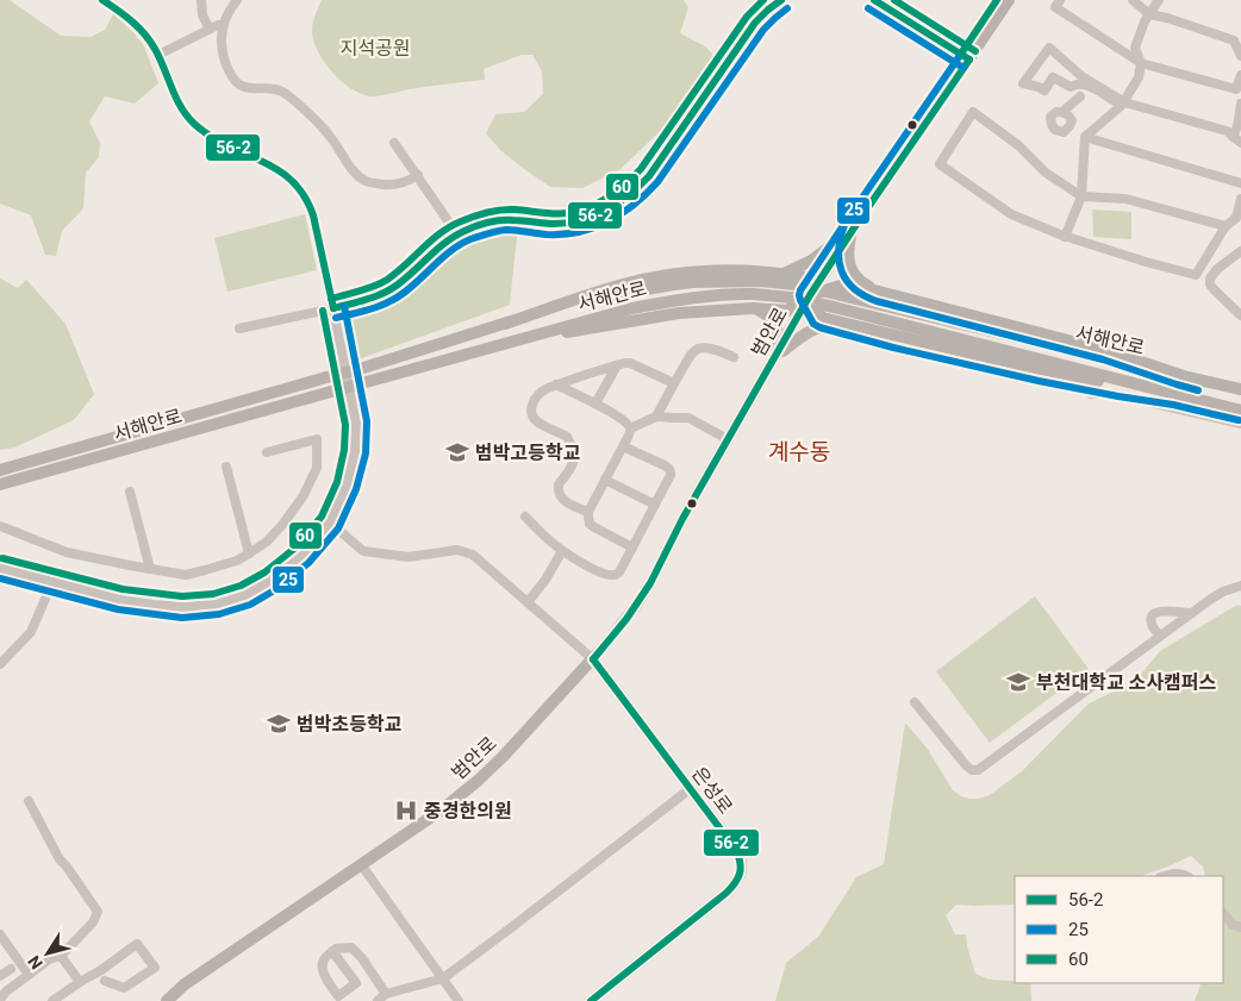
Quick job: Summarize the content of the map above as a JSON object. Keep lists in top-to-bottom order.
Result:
{
  "streets": {
    "main road": ["서해안로", "범안로", "은성로"]
  },
  "crossings": [
    ["범안로", "은성로"]
  ],
  "districts": ["계수동"],
  "parks": ["지석공원"],
  "places": {
    "school or university": ["범박고등학교", "부천대학교 소사캠퍼스", "범박초등학교"],
    "hospital": ["중경한의원"]
  },
  "lines": ["transit line 56-2", "transit line 60", "transit line 25"],
  "legend": ["56-2", "25", "60"],
  "north": "bottom left"
}
